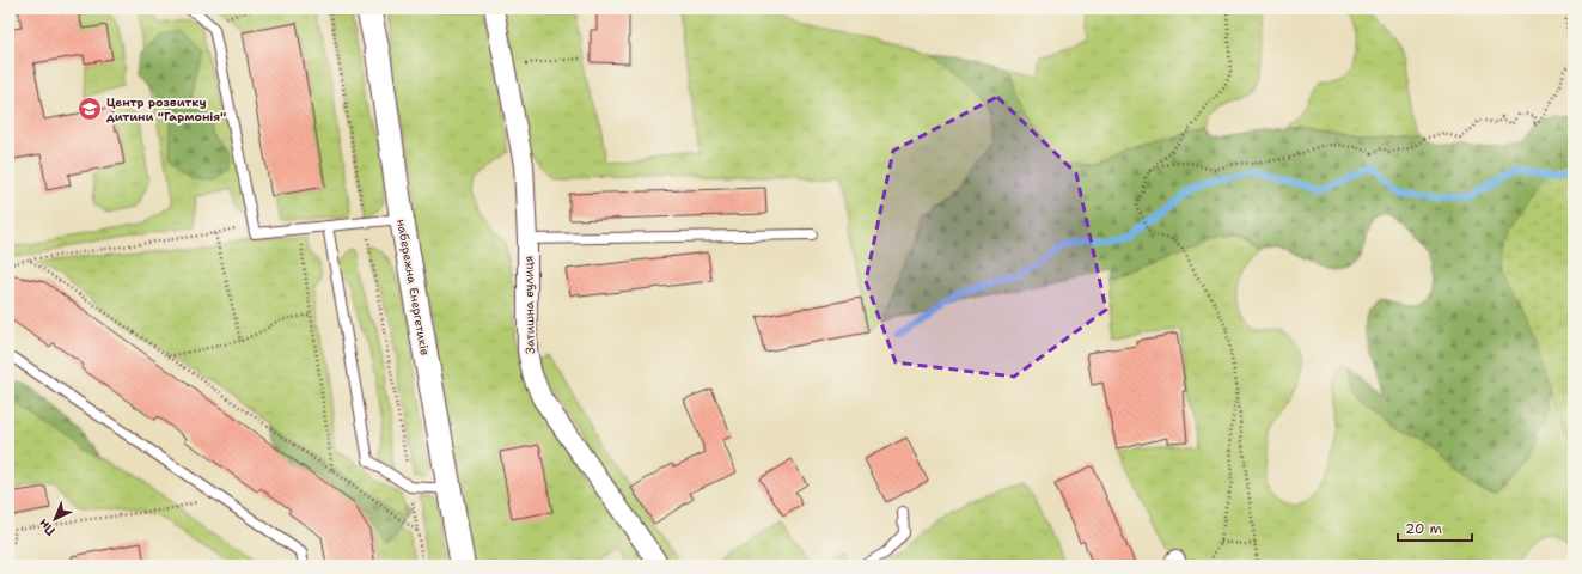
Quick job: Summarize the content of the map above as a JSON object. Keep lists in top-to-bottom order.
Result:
{
  "streets": {
    "street": ["набережна Енергетиків", "Затишна вулиця"]
  },
  "places": {
    "school or university": ["Центр розвитку дитини \"Гармонія\""]
  },
  "scale_bar": "20 m",
  "north": "bottom left"
}
